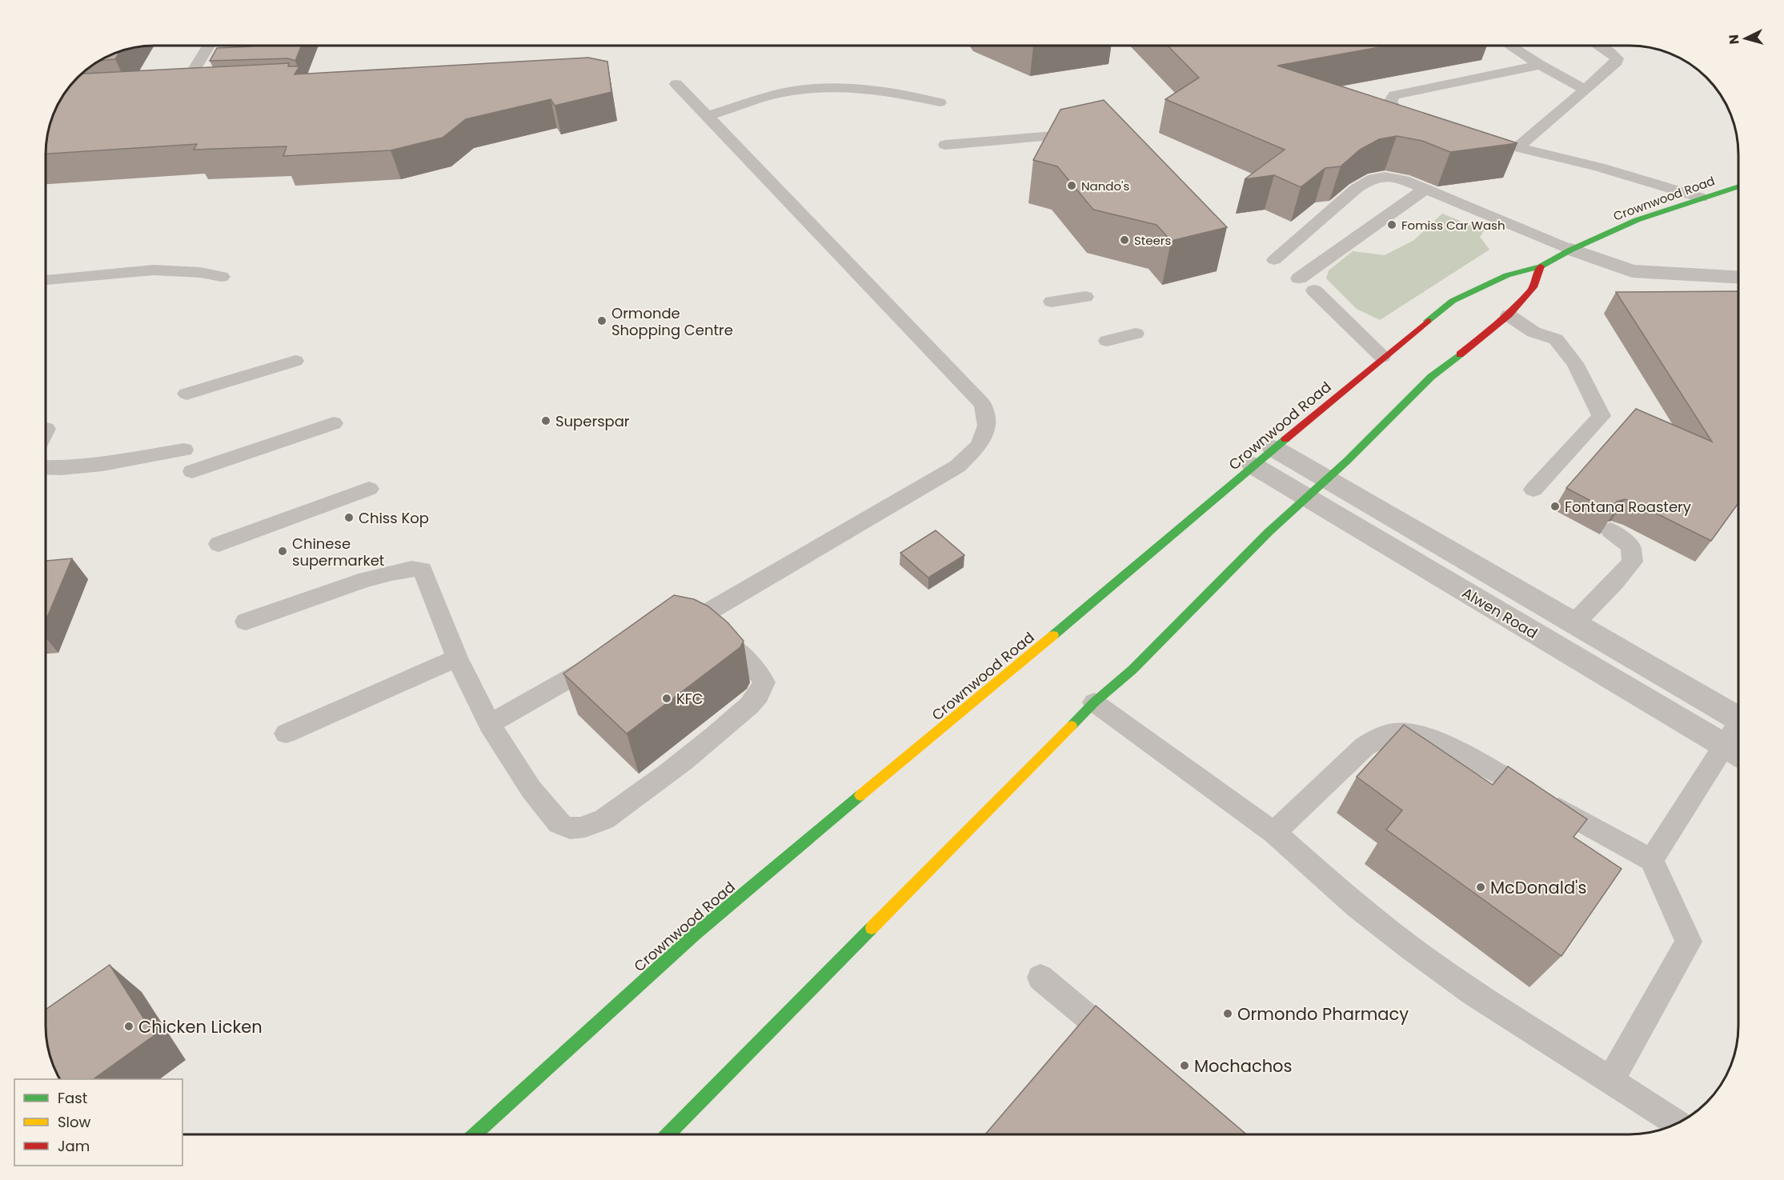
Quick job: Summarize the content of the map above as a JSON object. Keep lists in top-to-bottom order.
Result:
{
  "streets": {
    "main road": ["Crownwood Road"],
    "street": ["Alwen Road"]
  },
  "crossings": [
    ["Crownwood Road", "Alwen Road"]
  ],
  "places": [
    "Nando's",
    "Fomiss Car Wash",
    "Steers",
    "Ormonde Shopping Centre",
    "Superspar",
    "Fontana Roastery",
    "Chiss Kop",
    "Chinese supermarket",
    "KFC",
    "McDonald's",
    "Ormondo Pharmacy",
    "Chicken Licken",
    "Mochachos"
  ],
  "legend": ["Fast", "Slow", "Jam"],
  "north": "left"
}
